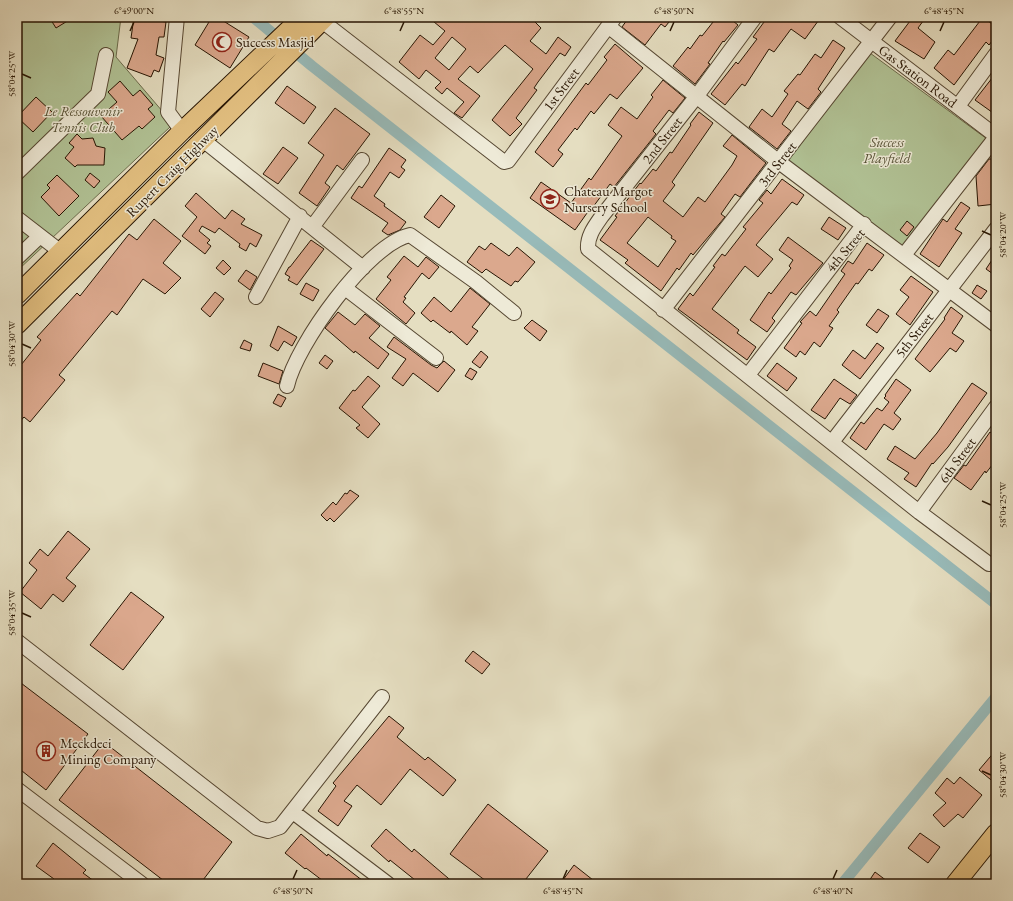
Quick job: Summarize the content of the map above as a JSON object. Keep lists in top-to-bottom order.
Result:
{
  "streets": {
    "main road": ["Rupert Craig Highway"],
    "street": [
      "Gas Station Road",
      "1st Street",
      "2nd Street",
      "3rd Street",
      "4th Street",
      "5th Street",
      "6th Street"
    ]
  },
  "crossings": [
    ["Gas Station Road", "3rd Street"],
    ["1st Street", "Rupert Craig Highway"],
    ["2nd Street", "3rd Street"],
    ["4th Street", "5th Street"]
  ],
  "parks": ["Le Ressouvenir Tennis Club", "Success Playfield"],
  "places": {
    "mosque": ["Success Masjid"],
    "school or university": ["Chateau Margot Nursery School"],
    "building": ["Meckdeci Mining Company"]
  },
  "coordinates": [
    "6°49'00\"N",
    "6°48'55\"N",
    "6°48'50\"N",
    "6°48'45\"N",
    "58°04'25\"W",
    "58°04'20\"W",
    "58°04'30\"W",
    "58°04'35\"W",
    "6°48'40\"N"
  ]
}
